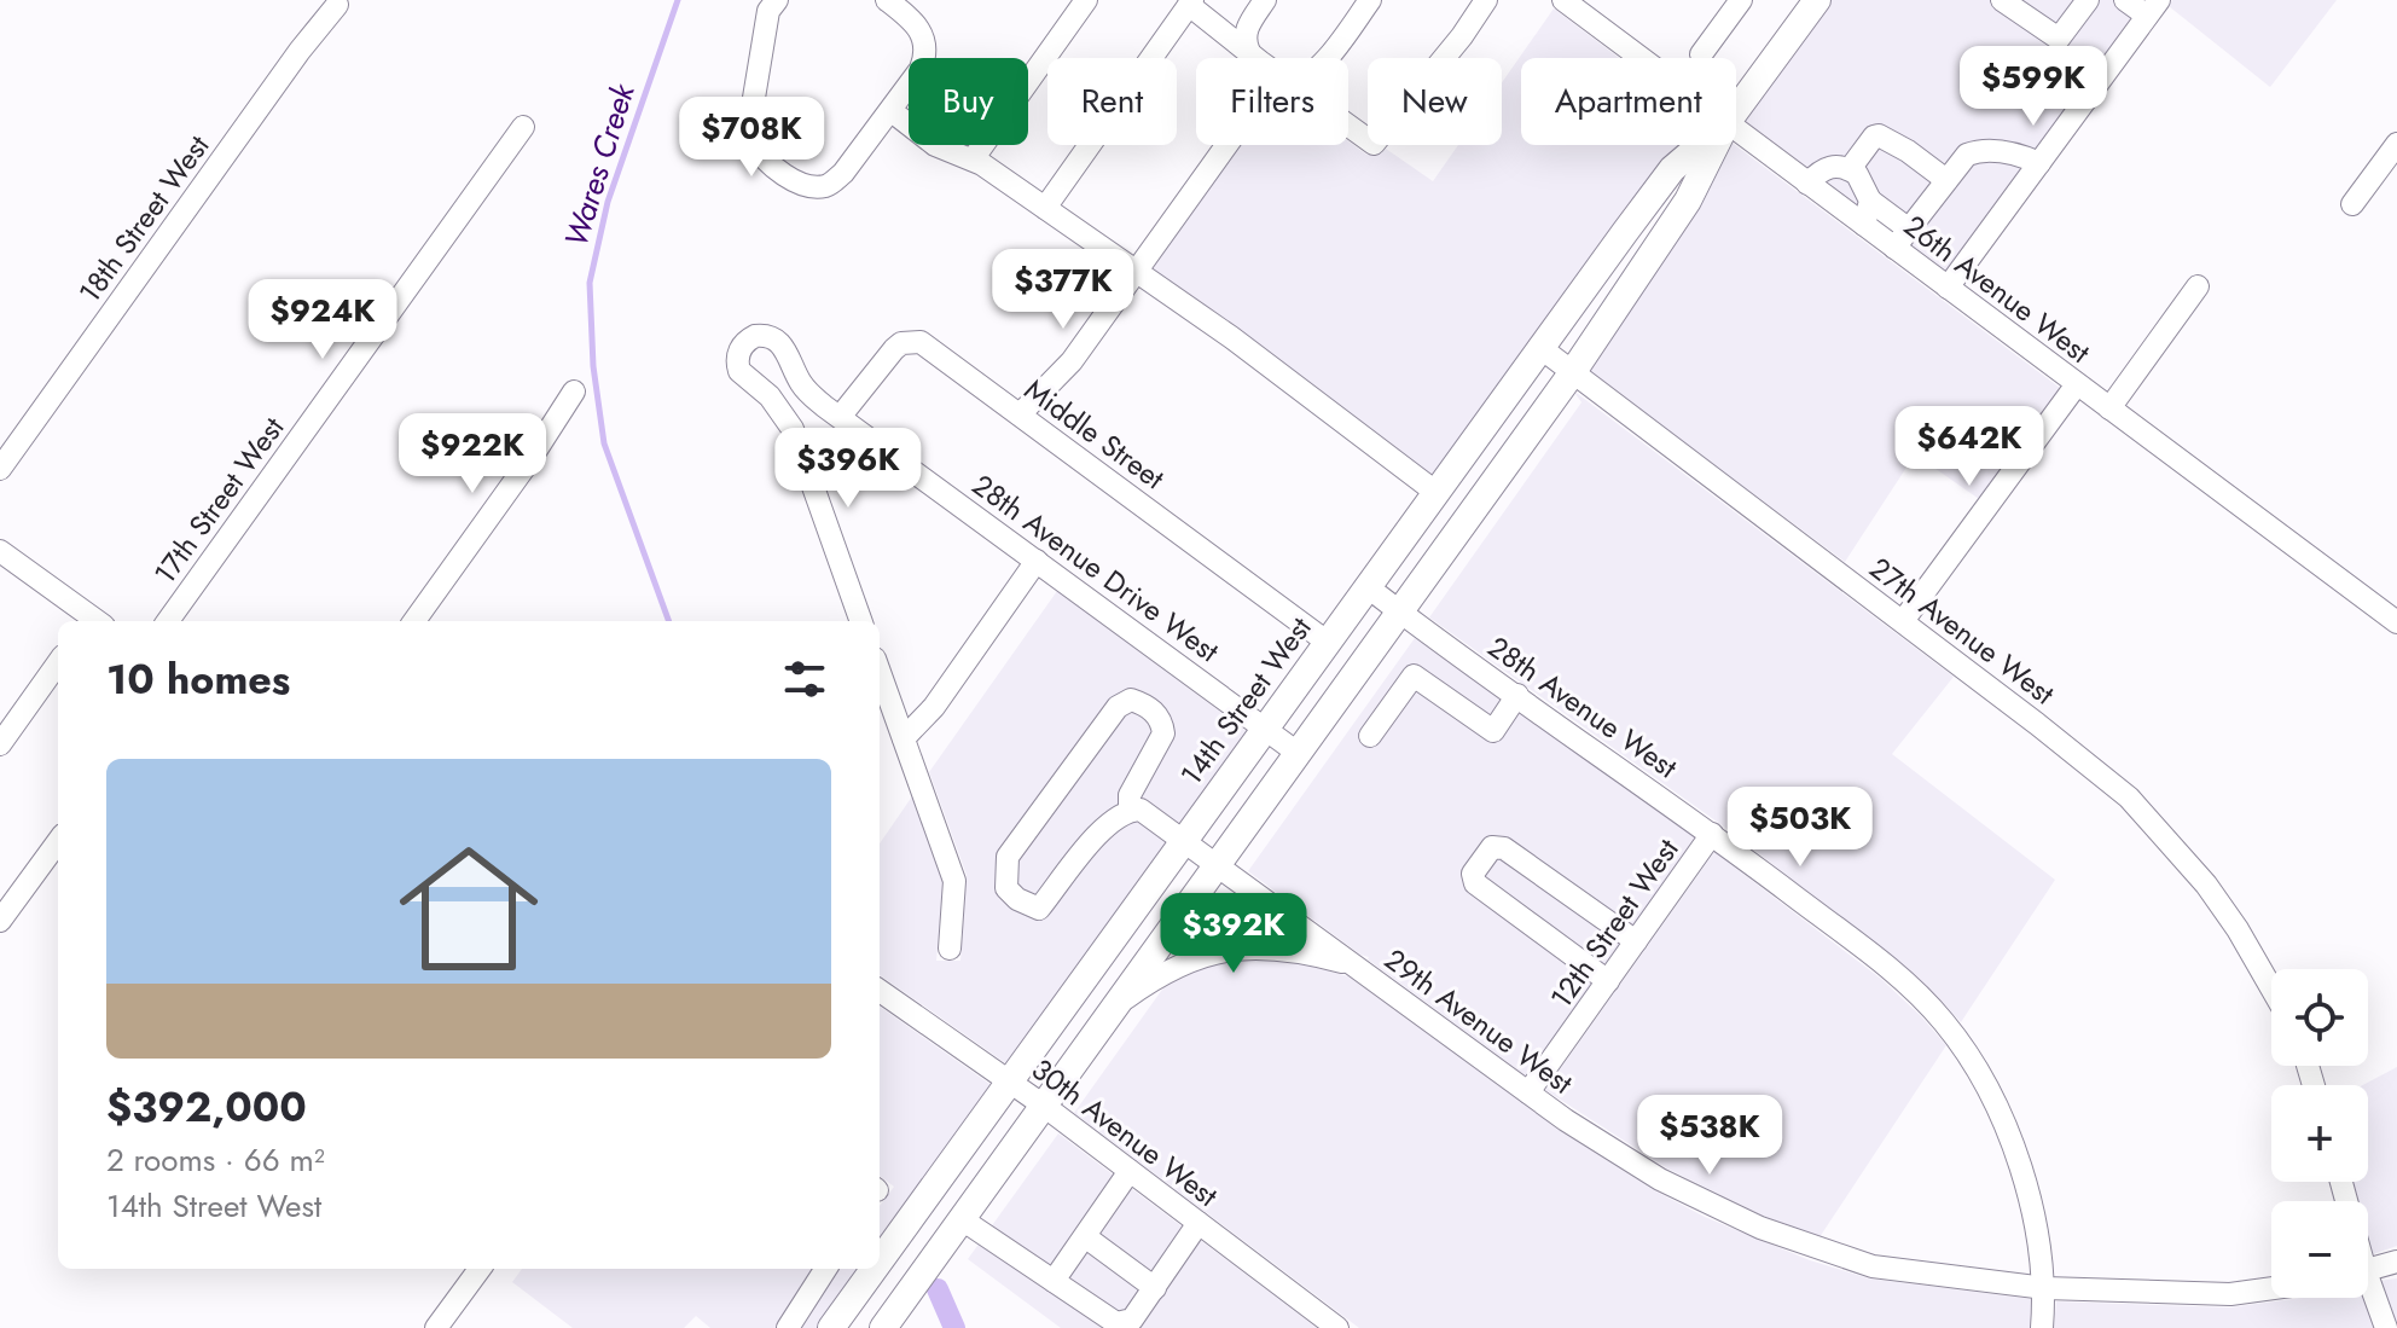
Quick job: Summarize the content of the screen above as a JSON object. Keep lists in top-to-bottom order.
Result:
{
  "streets": {
    "main road": ["14th Street West"],
    "street": [
      "18th Street West",
      "26th Avenue West",
      "Middle Street",
      "17th Street West",
      "28th Avenue Drive West",
      "27th Avenue West",
      "28th Avenue West",
      "12th Street West",
      "29th Avenue West",
      "30th Avenue West"
    ]
  },
  "crossings": [
    ["Middle Street", "28th Avenue Drive West"],
    ["Middle Street", "14th Street West"],
    ["28th Avenue Drive West", "14th Street West"],
    ["27th Avenue West", "14th Street West"],
    ["14th Street West", "28th Avenue West"],
    ["14th Street West", "29th Avenue West"],
    ["14th Street West", "30th Avenue West"],
    ["28th Avenue West", "12th Street West"],
    ["28th Avenue West", "29th Avenue West"],
    ["12th Street West", "29th Avenue West"]
  ],
  "water": ["Wares Creek"],
  "page": {
    "price": [
      "$599K",
      "$708K",
      "$377K",
      "$924K",
      "$642K",
      "$922K",
      "$396K",
      "$503K",
      "$392K",
      "$538K"
    ],
    "chip": [
      "Buy",
      "Rent",
      "Filters",
      "New",
      "Apartment"
    ],
    "heading": "10 homes",
    "list": [
      {
        "name": "$392,000",
        "note": "2 rooms · 66 m² · 14th Street West"
      }
    ],
    "map_buttons": ["+", "−"]
  }
}
